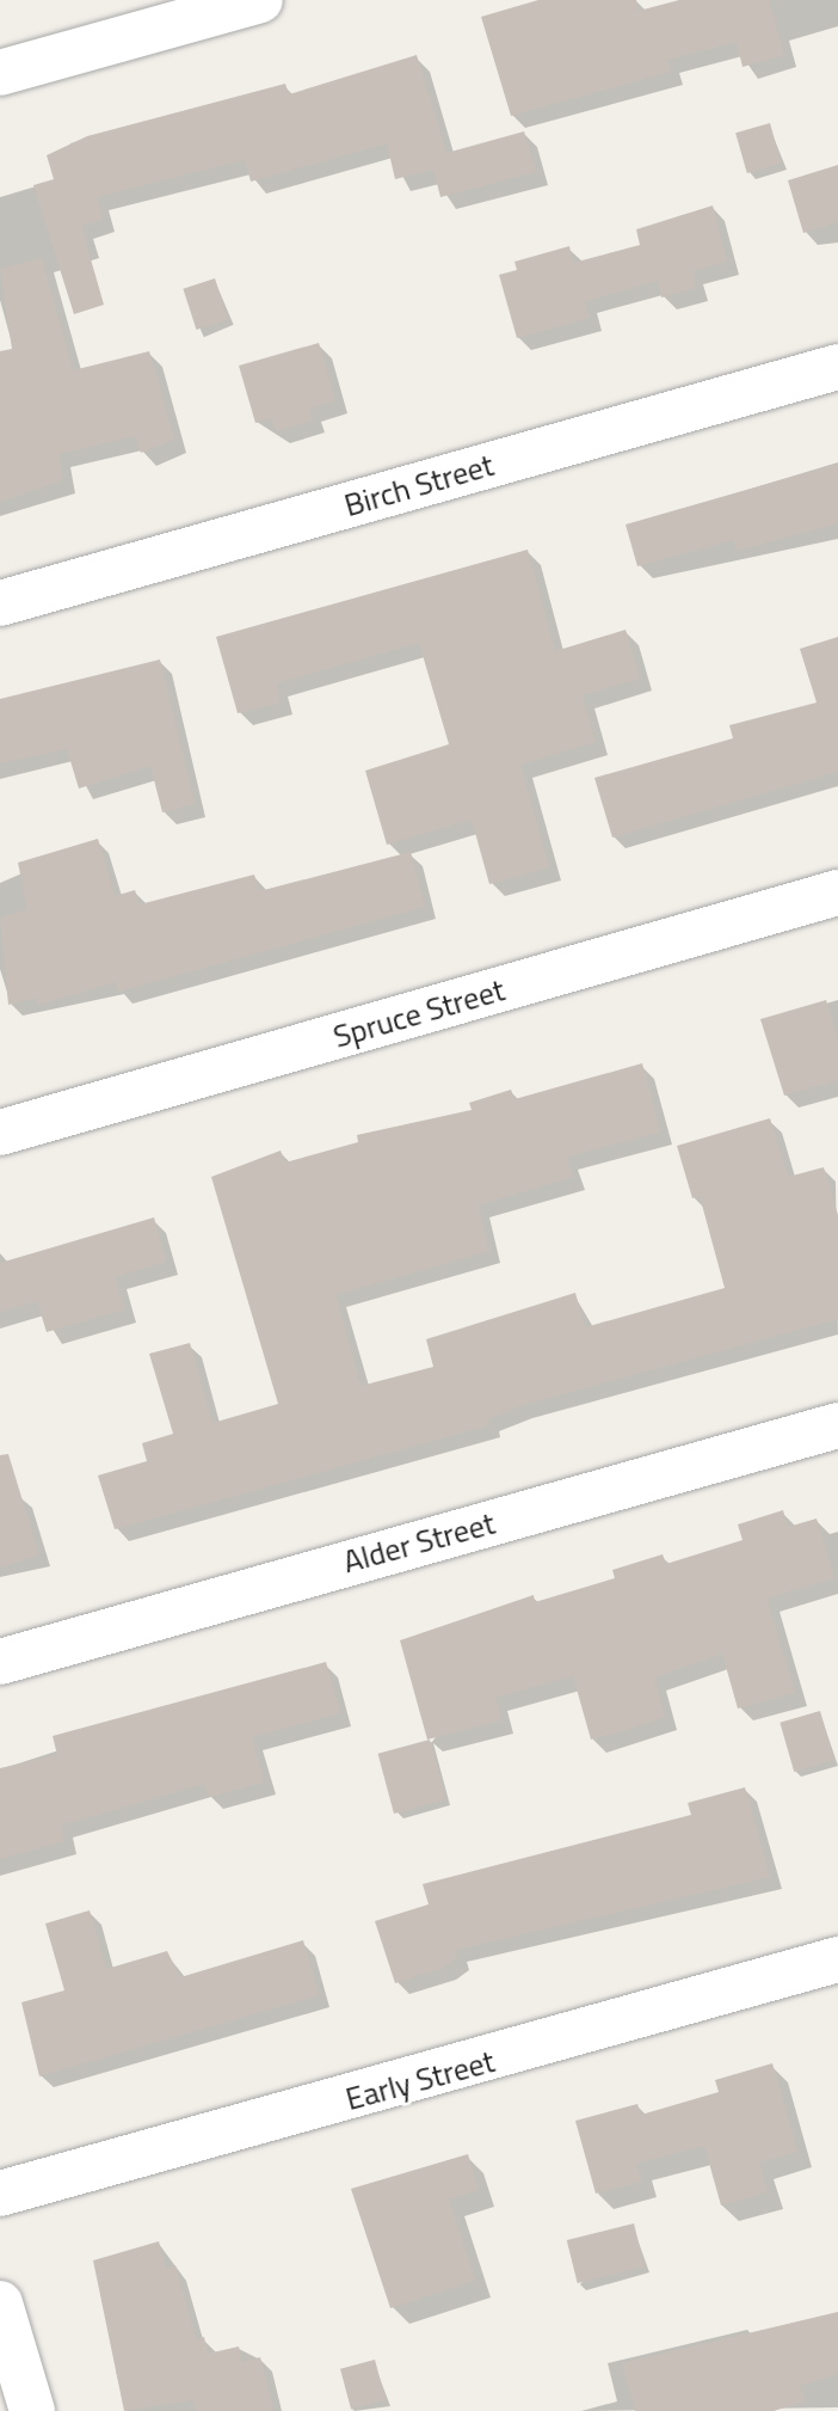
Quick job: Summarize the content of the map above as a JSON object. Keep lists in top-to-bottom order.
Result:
{
  "streets": {
    "street": [
      "Birch Street",
      "Spruce Street",
      "Alder Street",
      "Early Street"
    ]
  }
}
